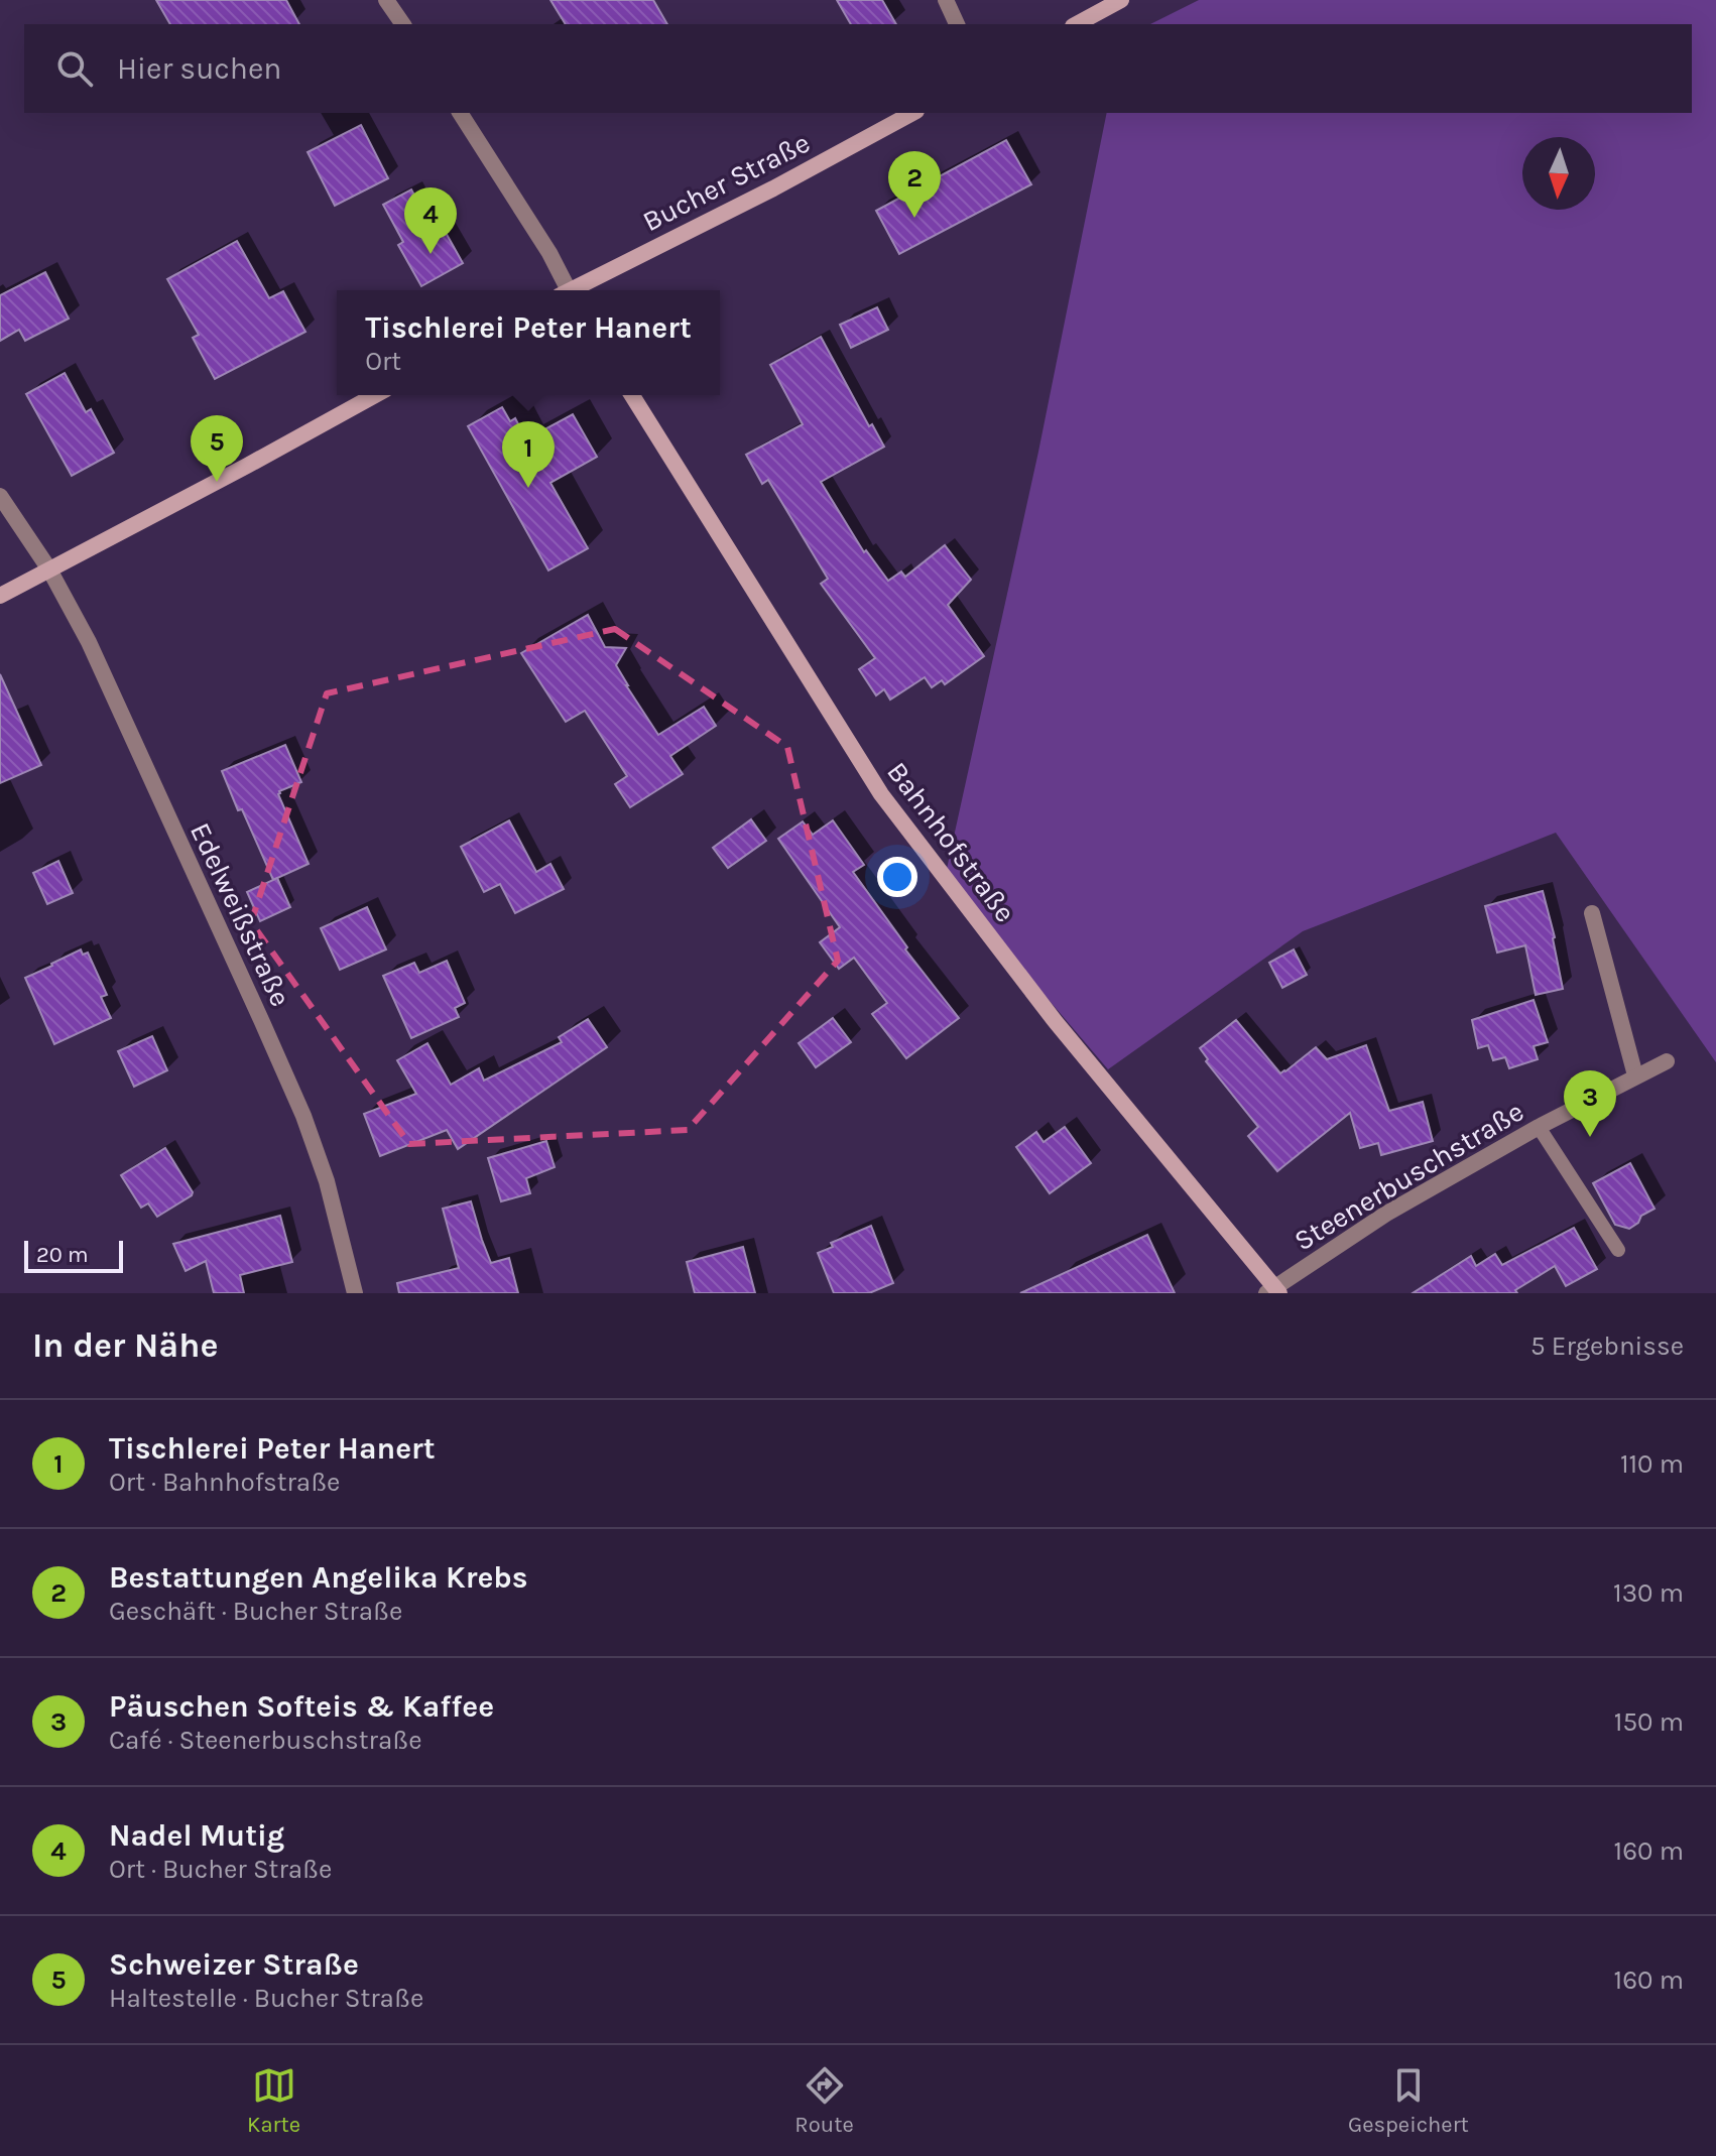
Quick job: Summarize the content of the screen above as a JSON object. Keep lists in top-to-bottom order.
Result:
{
  "streets": {
    "street": [
      "Bucher Straße",
      "Bahnhofstraße",
      "Edelweißstraße",
      "Steenerbuschstraße"
    ]
  },
  "crossings": [
    ["Bahnhofstraße", "Steenerbuschstraße"]
  ],
  "scale_bar": "20 m",
  "north": "bottom",
  "page": {
    "search": "Hier suchen",
    "pins": [
      "2",
      "4",
      "5",
      "1",
      "3"
    ],
    "popup": ["Tischlerei Peter Hanert", "Ort"],
    "scale": "20 m",
    "heading": ["In der Nähe", "5 Ergebnisse"],
    "list": [
      {
        "mark": "1",
        "name": "Tischlerei Peter Hanert",
        "note": "Ort · Bahnhofstraße",
        "value": "110 m"
      },
      {
        "mark": "2",
        "name": "Bestattungen Angelika Krebs",
        "note": "Geschäft · Bucher Straße",
        "value": "130 m"
      },
      {
        "mark": "3",
        "name": "Päuschen Softeis & Kaffee",
        "note": "Café · Steenerbuschstraße",
        "value": "150 m"
      },
      {
        "mark": "4",
        "name": "Nadel Mutig",
        "note": "Ort · Bucher Straße",
        "value": "160 m"
      },
      {
        "mark": "5",
        "name": "Schweizer Straße",
        "note": "Haltestelle · Bucher Straße",
        "value": "160 m"
      }
    ],
    "nav": ["Karte", "Route", "Gespeichert"]
  }
}
